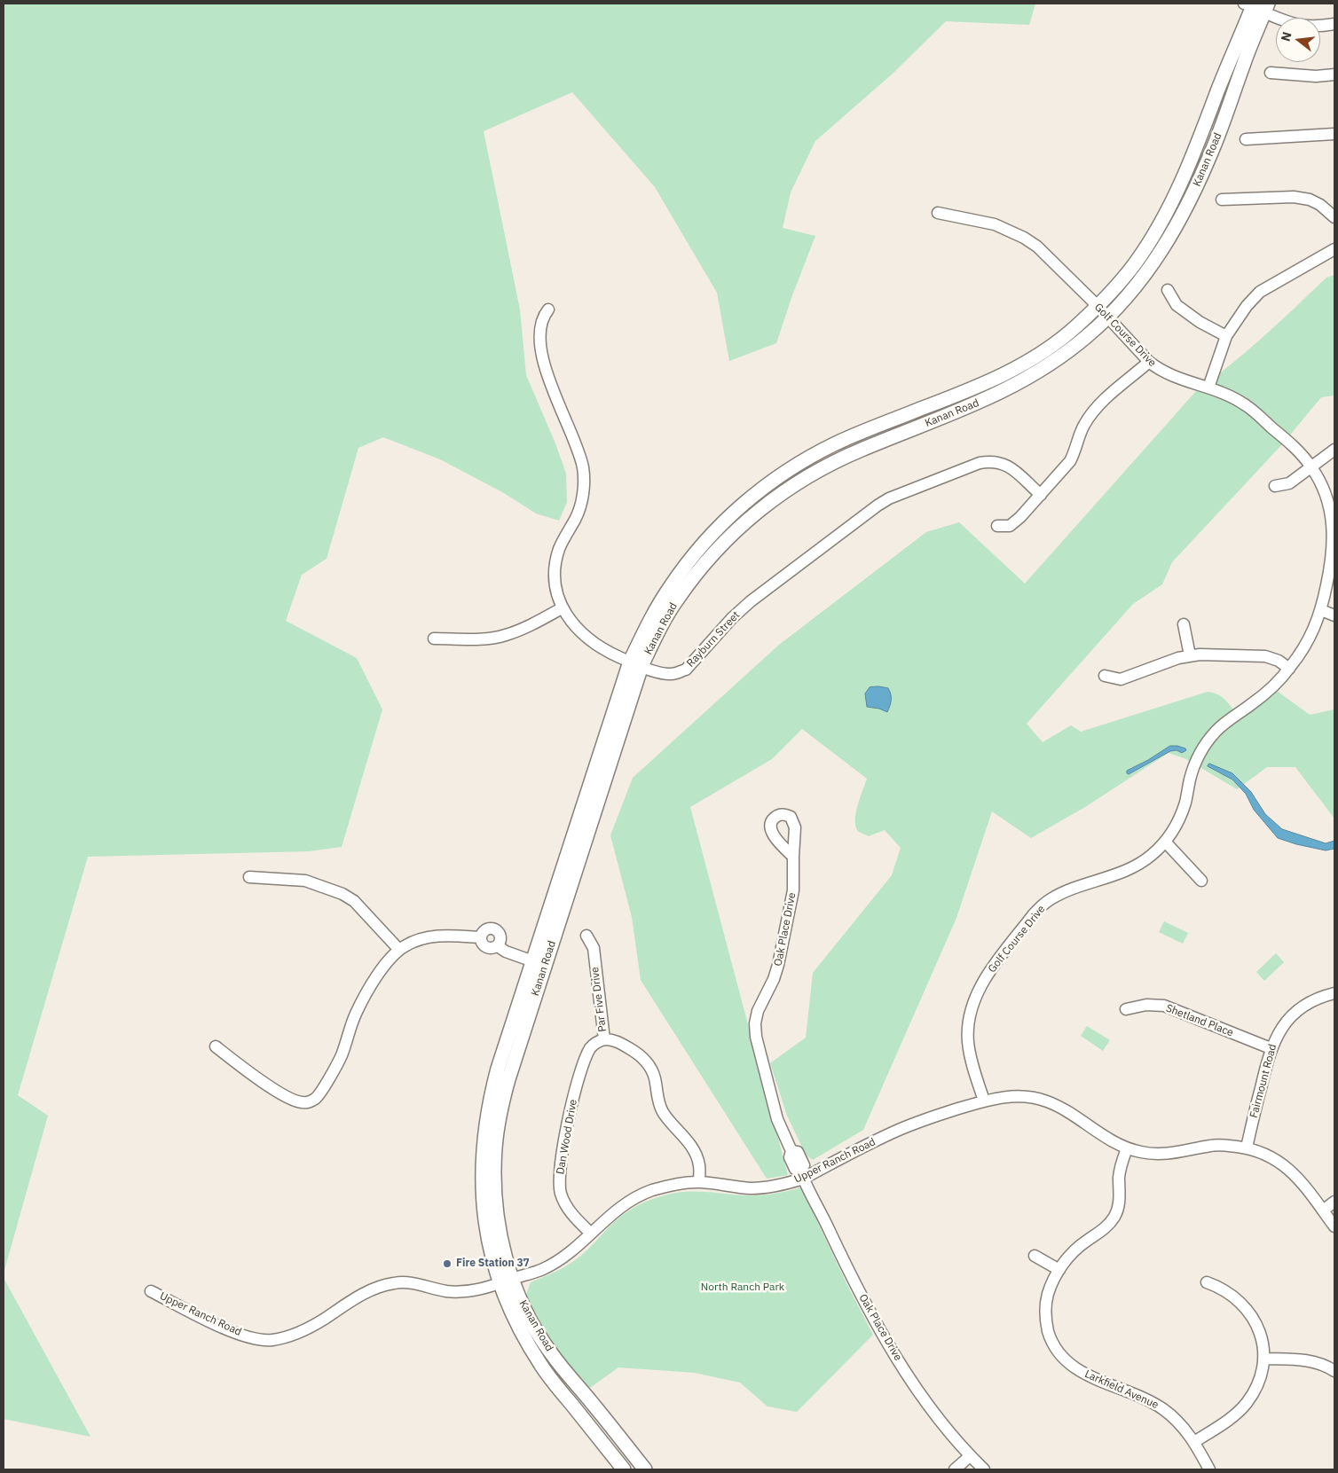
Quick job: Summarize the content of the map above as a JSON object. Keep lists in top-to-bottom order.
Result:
{
  "streets": {
    "main road": ["Kanan Road"],
    "street": [
      "Golf Course Drive",
      "Rayburn Street",
      "Oak Place Drive",
      "Par Five Drive",
      "Shetland Place",
      "Fairmount Road",
      "Dan Wood Drive",
      "Upper Ranch Road",
      "Larkfield Avenue"
    ]
  },
  "crossings": [
    ["Kanan Road", "Golf Course Drive"],
    ["Kanan Road", "Rayburn Street"],
    ["Kanan Road", "Upper Ranch Road"],
    ["Golf Course Drive", "Upper Ranch Road"],
    ["Oak Place Drive", "Upper Ranch Road"],
    ["Par Five Drive", "Dan Wood Drive"],
    ["Par Five Drive", "Upper Ranch Road"],
    ["Shetland Place", "Fairmount Road"],
    ["Fairmount Road", "Upper Ranch Road"],
    ["Dan Wood Drive", "Upper Ranch Road"],
    ["Upper Ranch Road", "Larkfield Avenue"]
  ],
  "parks": ["North Ranch Park"],
  "places": ["Fire Station 37"],
  "north": "left"
}
